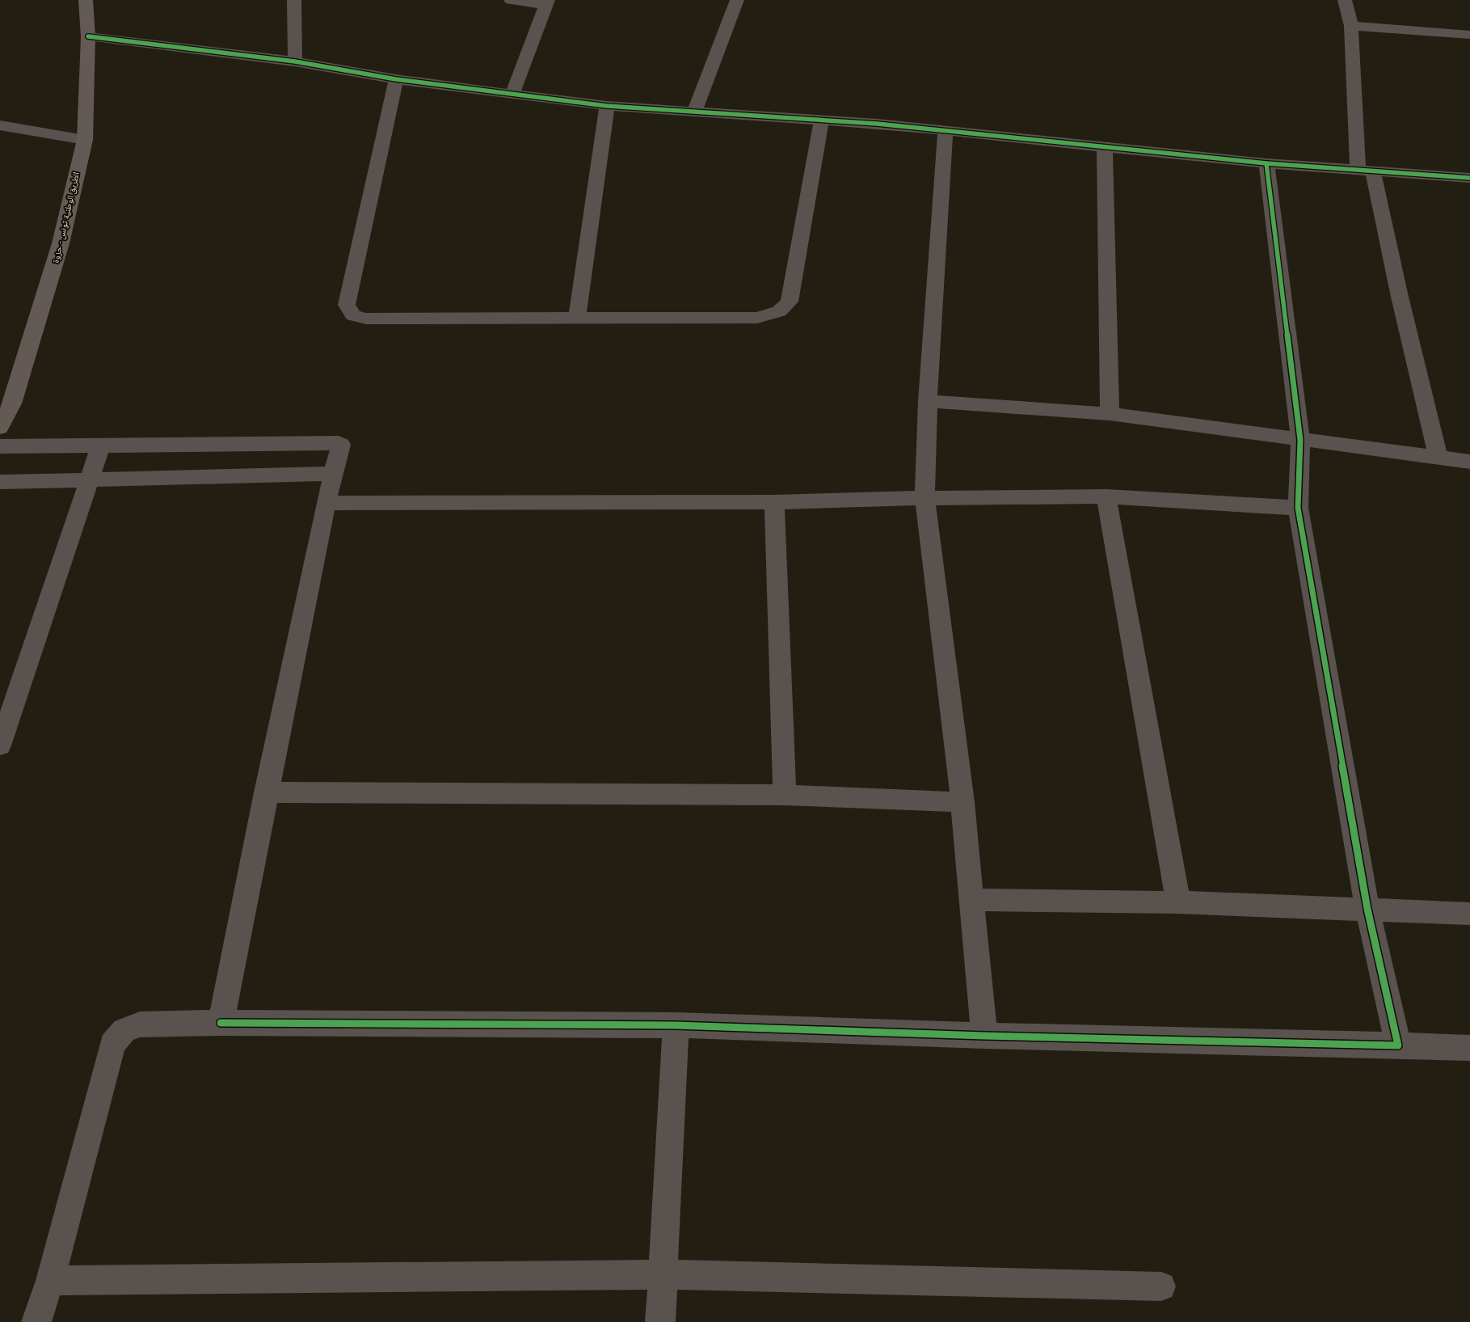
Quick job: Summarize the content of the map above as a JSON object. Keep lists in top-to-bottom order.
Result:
{
  "streets": {
    "main road": ["الطريق الوطنية تونس - حزوة"]
  }
}
